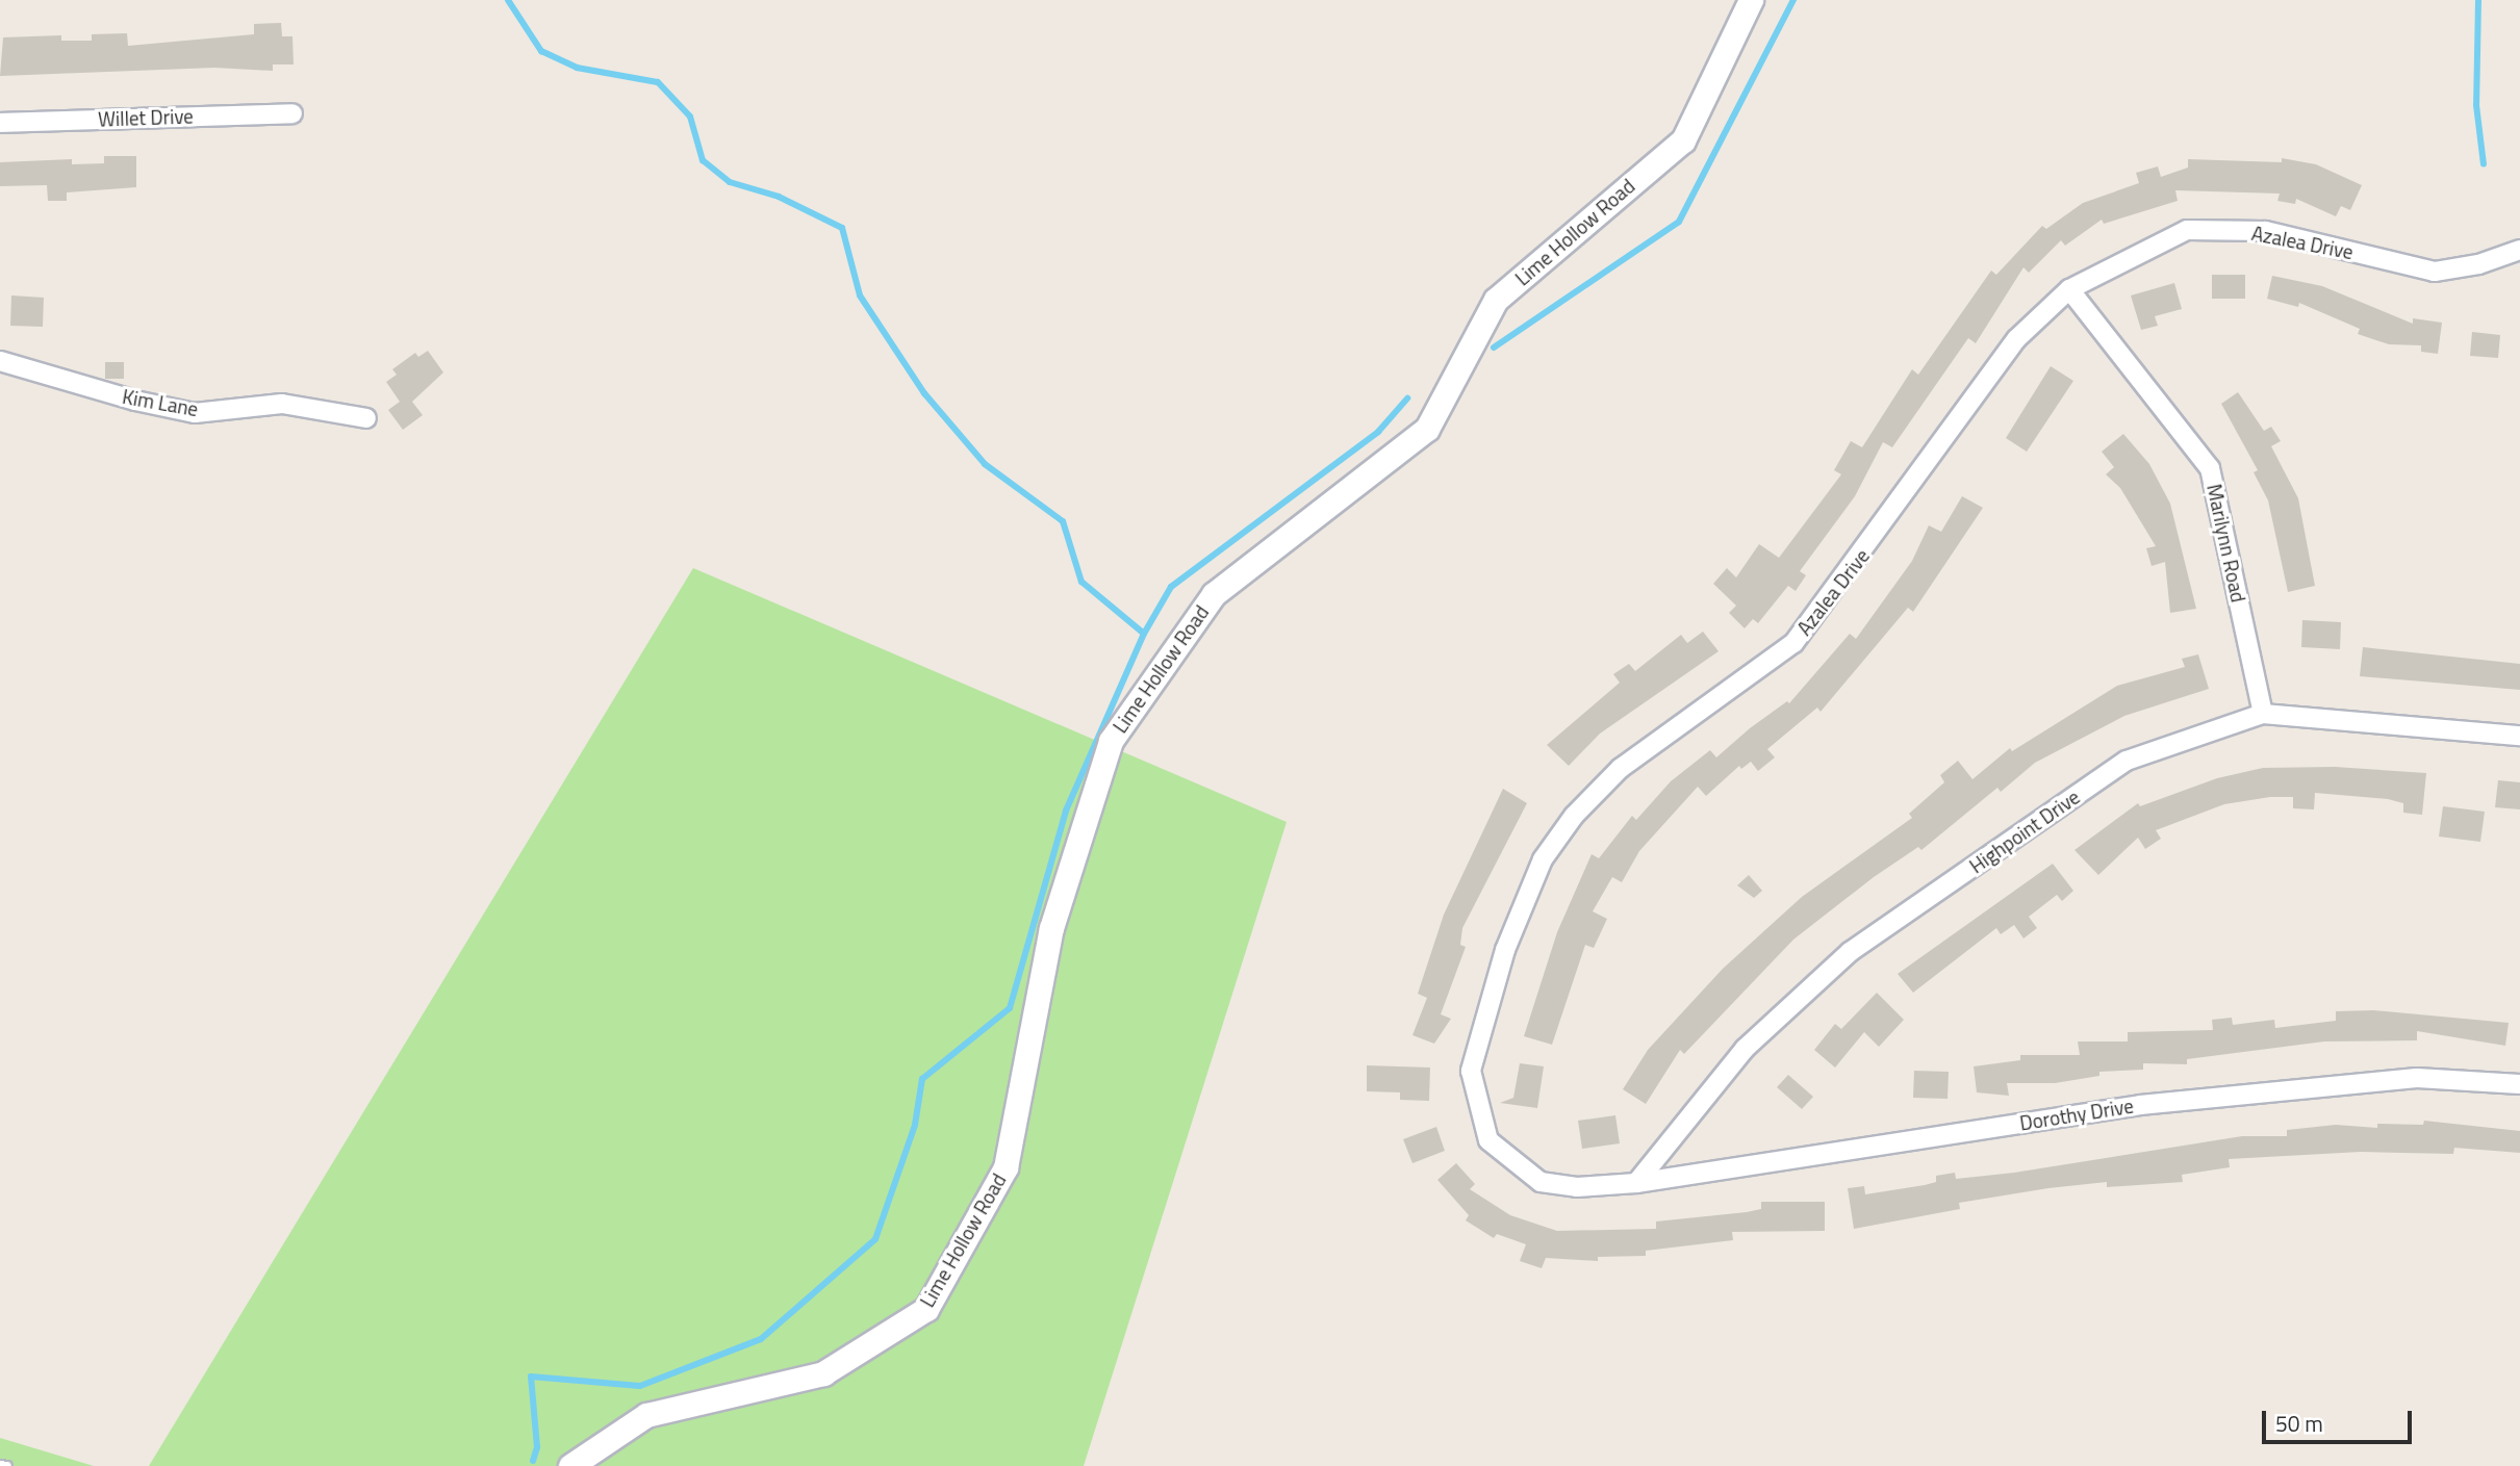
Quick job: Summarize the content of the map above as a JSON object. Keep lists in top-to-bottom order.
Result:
{
  "streets": {
    "street": [
      "Willet Drive",
      "Lime Hollow Road",
      "Azalea Drive",
      "Kim Lane",
      "Marilynn Road",
      "Highpoint Drive",
      "Dorothy Drive"
    ]
  },
  "crossings": [
    ["Azalea Drive", "Marilynn Road"],
    ["Azalea Drive", "Highpoint Drive"],
    ["Azalea Drive", "Dorothy Drive"],
    ["Marilynn Road", "Highpoint Drive"],
    ["Highpoint Drive", "Dorothy Drive"]
  ],
  "scale_bar": "50 m"
}
